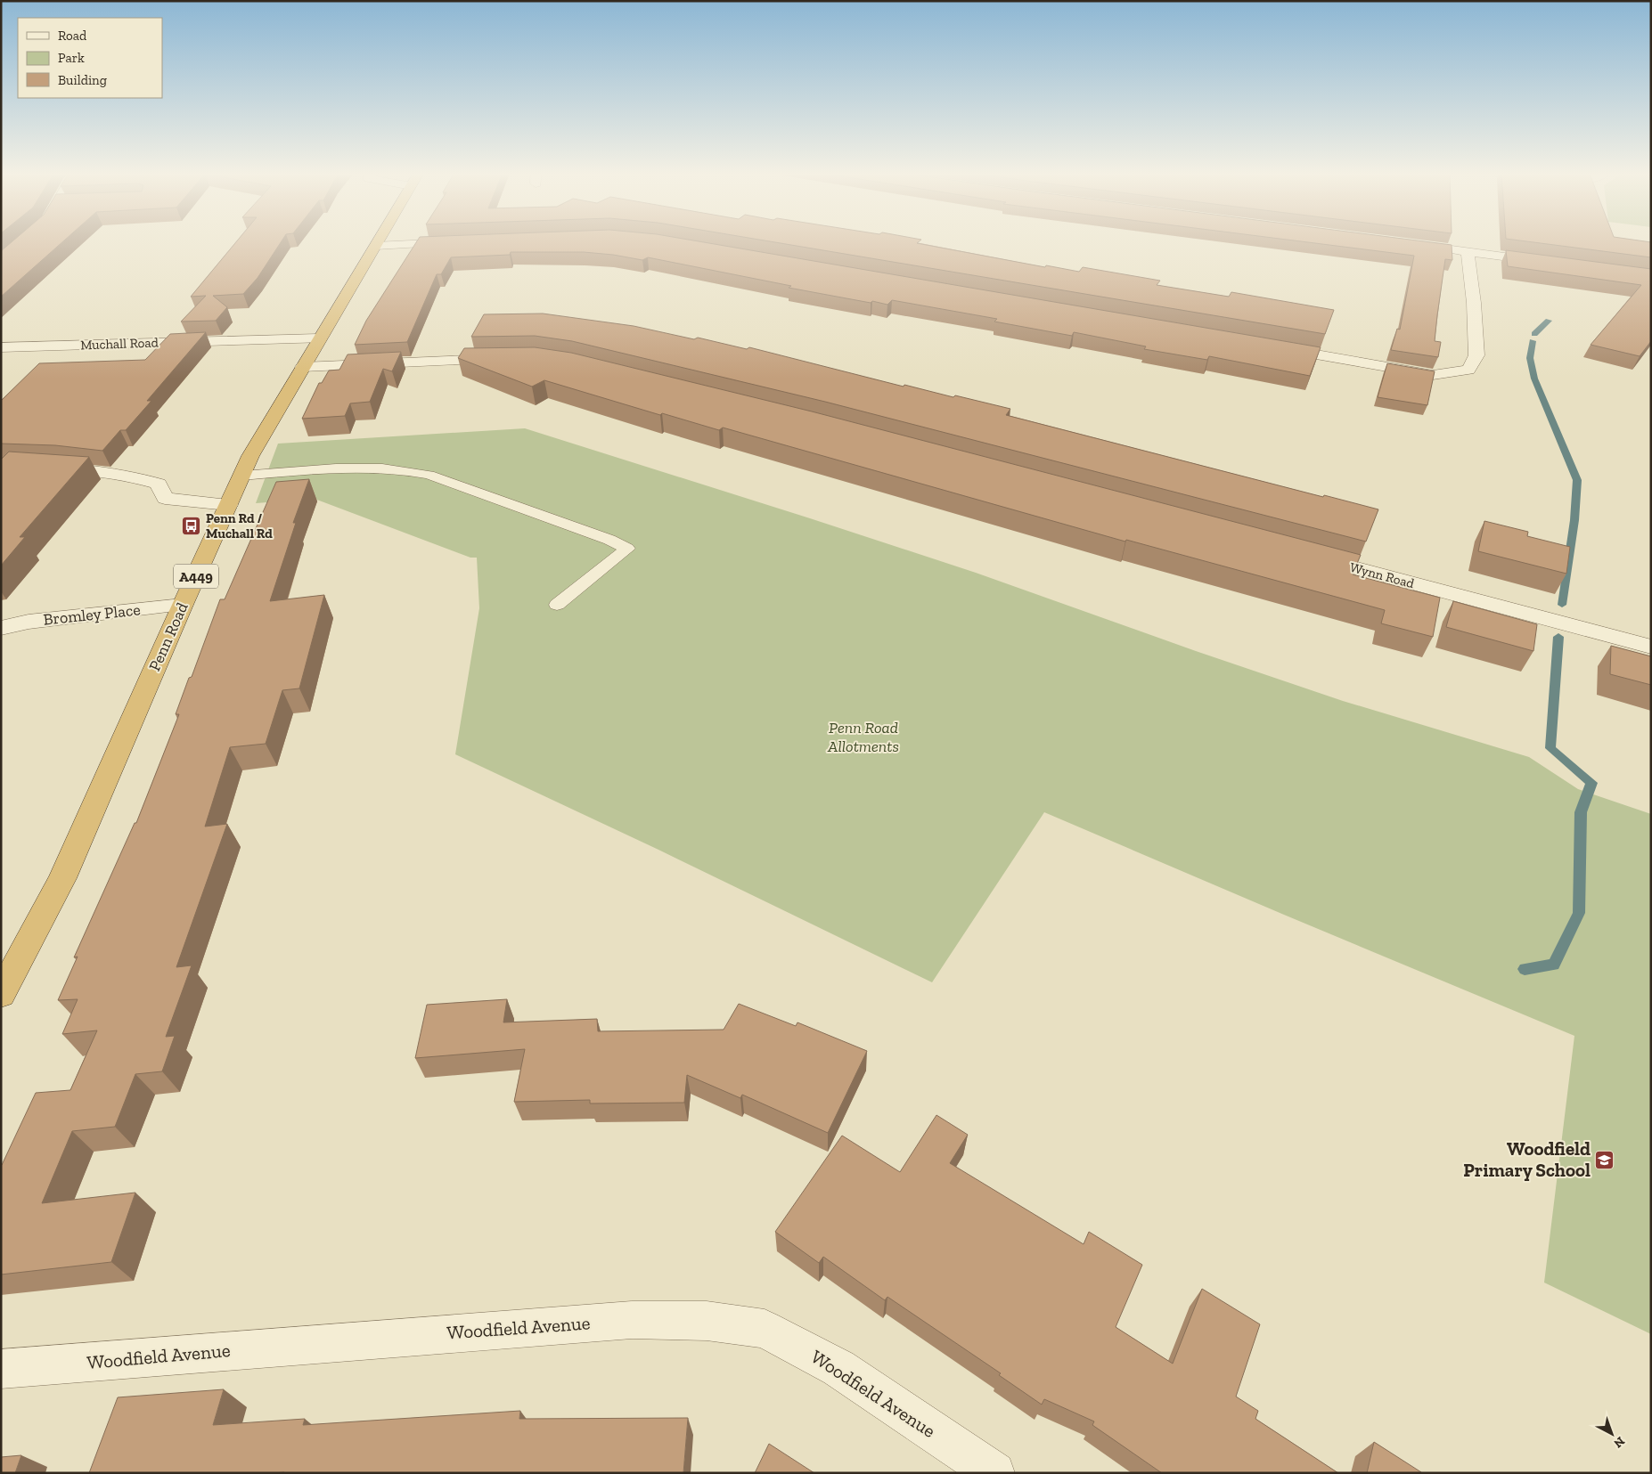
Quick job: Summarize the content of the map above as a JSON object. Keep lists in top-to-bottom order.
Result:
{
  "streets": {
    "highway": ["A449", "Penn Road"],
    "street": [
      "Muchall Road",
      "Wynn Road",
      "Bromley Place",
      "Woodfield Avenue"
    ]
  },
  "crossings": [
    ["Muchall Road", "Penn Road"],
    ["Bromley Place", "Penn Road"]
  ],
  "parks": ["Penn Road Allotments"],
  "places": {
    "bus stop": ["Penn Rd / Muchall Rd"],
    "school or university": ["Woodfield Primary School"]
  },
  "legend": ["Road", "Park", "Building"],
  "north": "bottom right"
}
